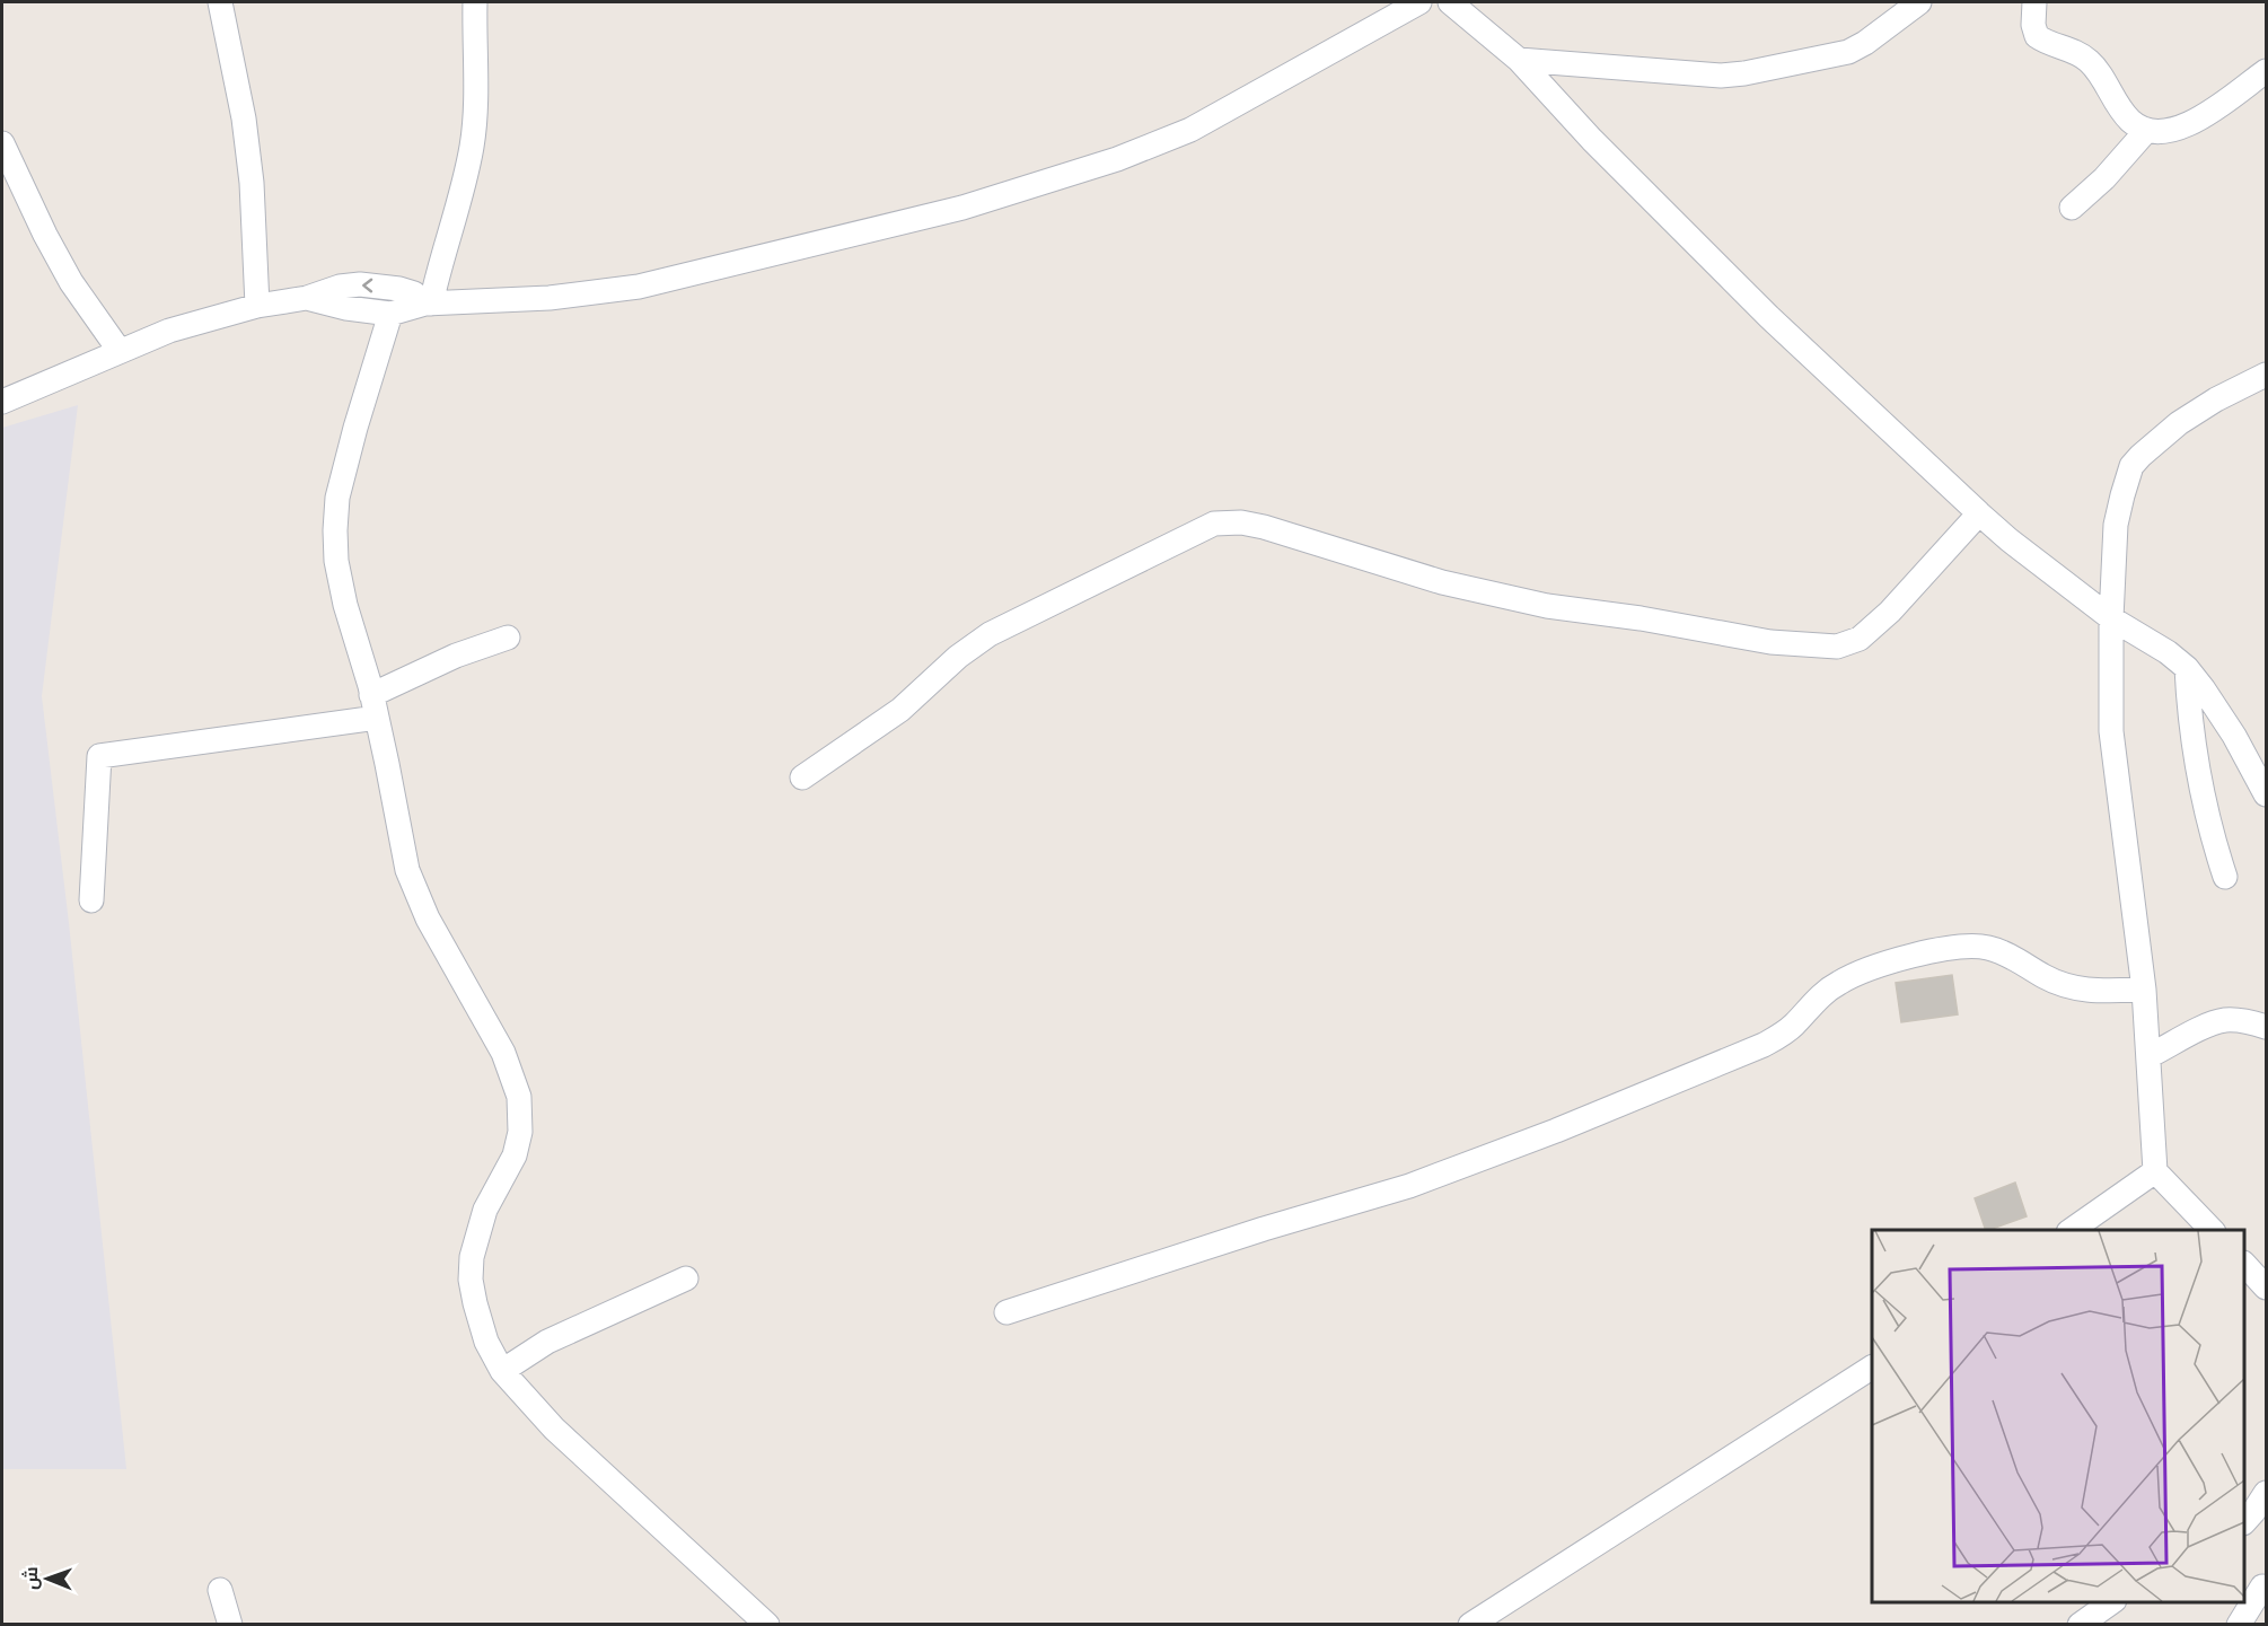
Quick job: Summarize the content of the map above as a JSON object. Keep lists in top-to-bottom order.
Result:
{
  "north": "left"
}
